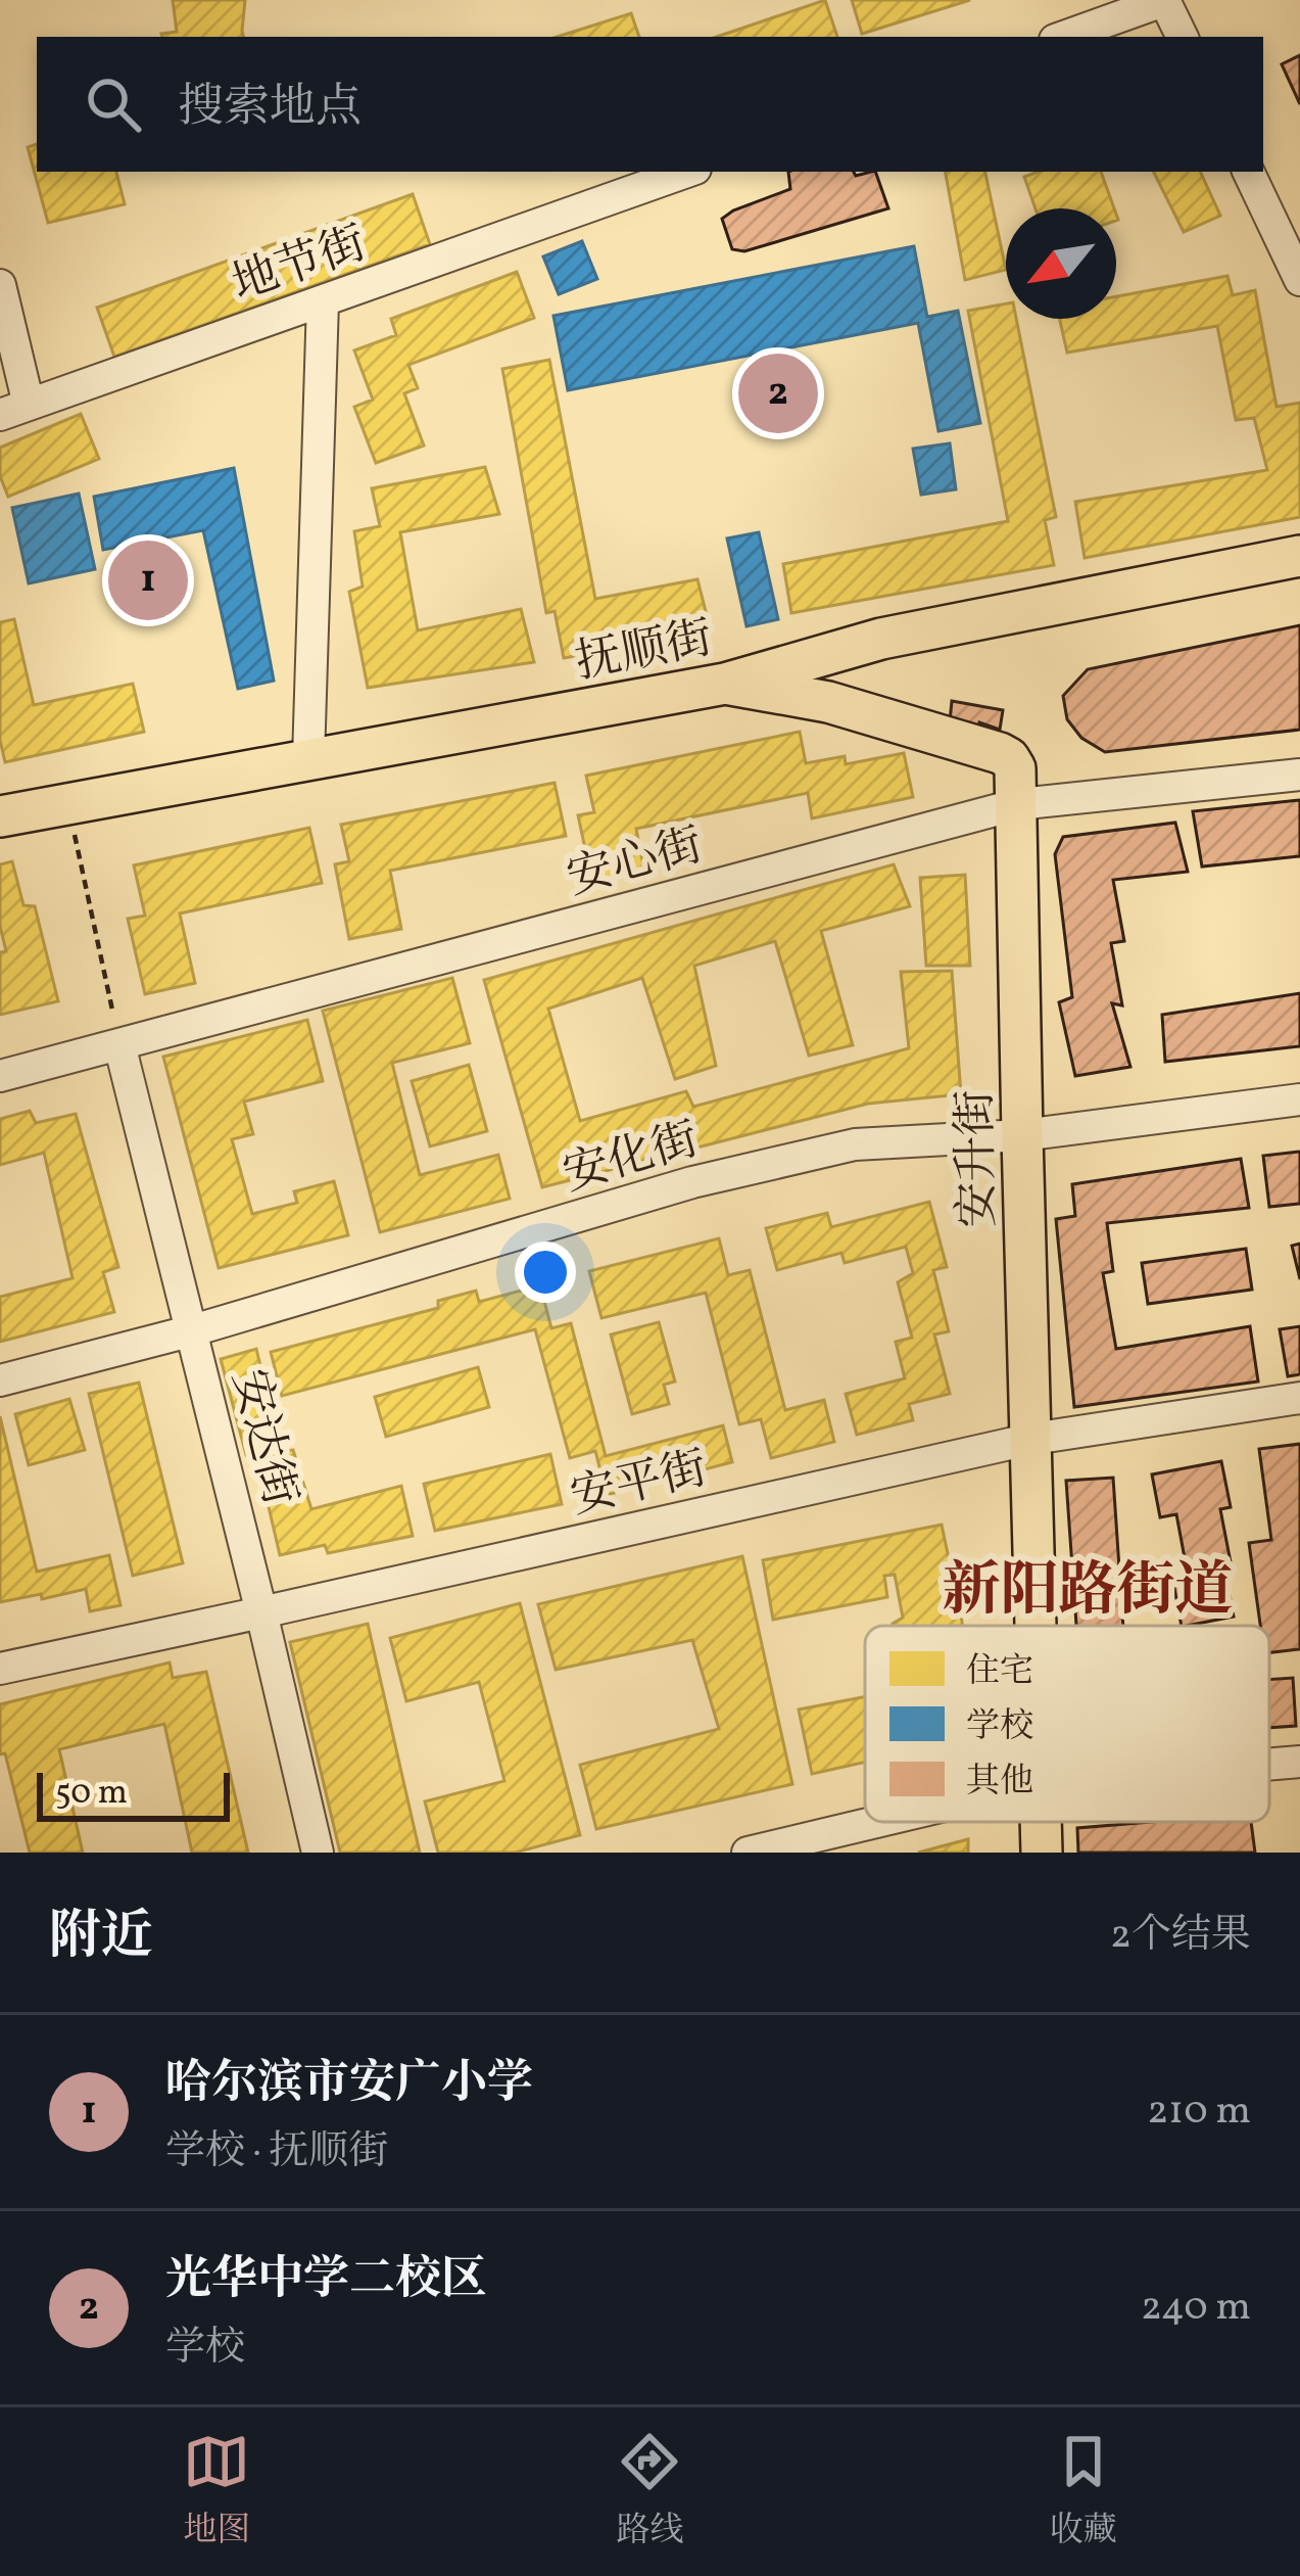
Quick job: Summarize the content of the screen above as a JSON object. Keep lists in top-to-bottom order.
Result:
{
  "streets": {
    "main road": ["抚顺街", "安升街"],
    "street": [
      "地节街",
      "安心街",
      "安化街",
      "安达街",
      "安平街"
    ]
  },
  "crossings": [
    ["抚顺街", "安升街"],
    ["安心街", "安升街"],
    ["安心街", "安达街"],
    ["安化街", "安升街"],
    ["安化街", "安达街"],
    ["安升街", "安平街"],
    ["安达街", "安平街"]
  ],
  "districts": ["新阳路街道"],
  "legend": ["住宅", "学校", "其他"],
  "scale_bar": "50 m",
  "north": "bottom left",
  "page": {
    "search": "搜索地点",
    "pins": ["2", "1"],
    "scale": "50 m",
    "heading": ["附近", "2个结果"],
    "list": [
      {
        "mark": "1",
        "name": "哈尔滨市安广小学",
        "note": "学校 · 抚顺街",
        "value": "210 m"
      },
      {
        "mark": "2",
        "name": "光华中学二校区",
        "note": "学校",
        "value": "240 m"
      }
    ],
    "nav": ["地图", "路线", "收藏"]
  }
}
